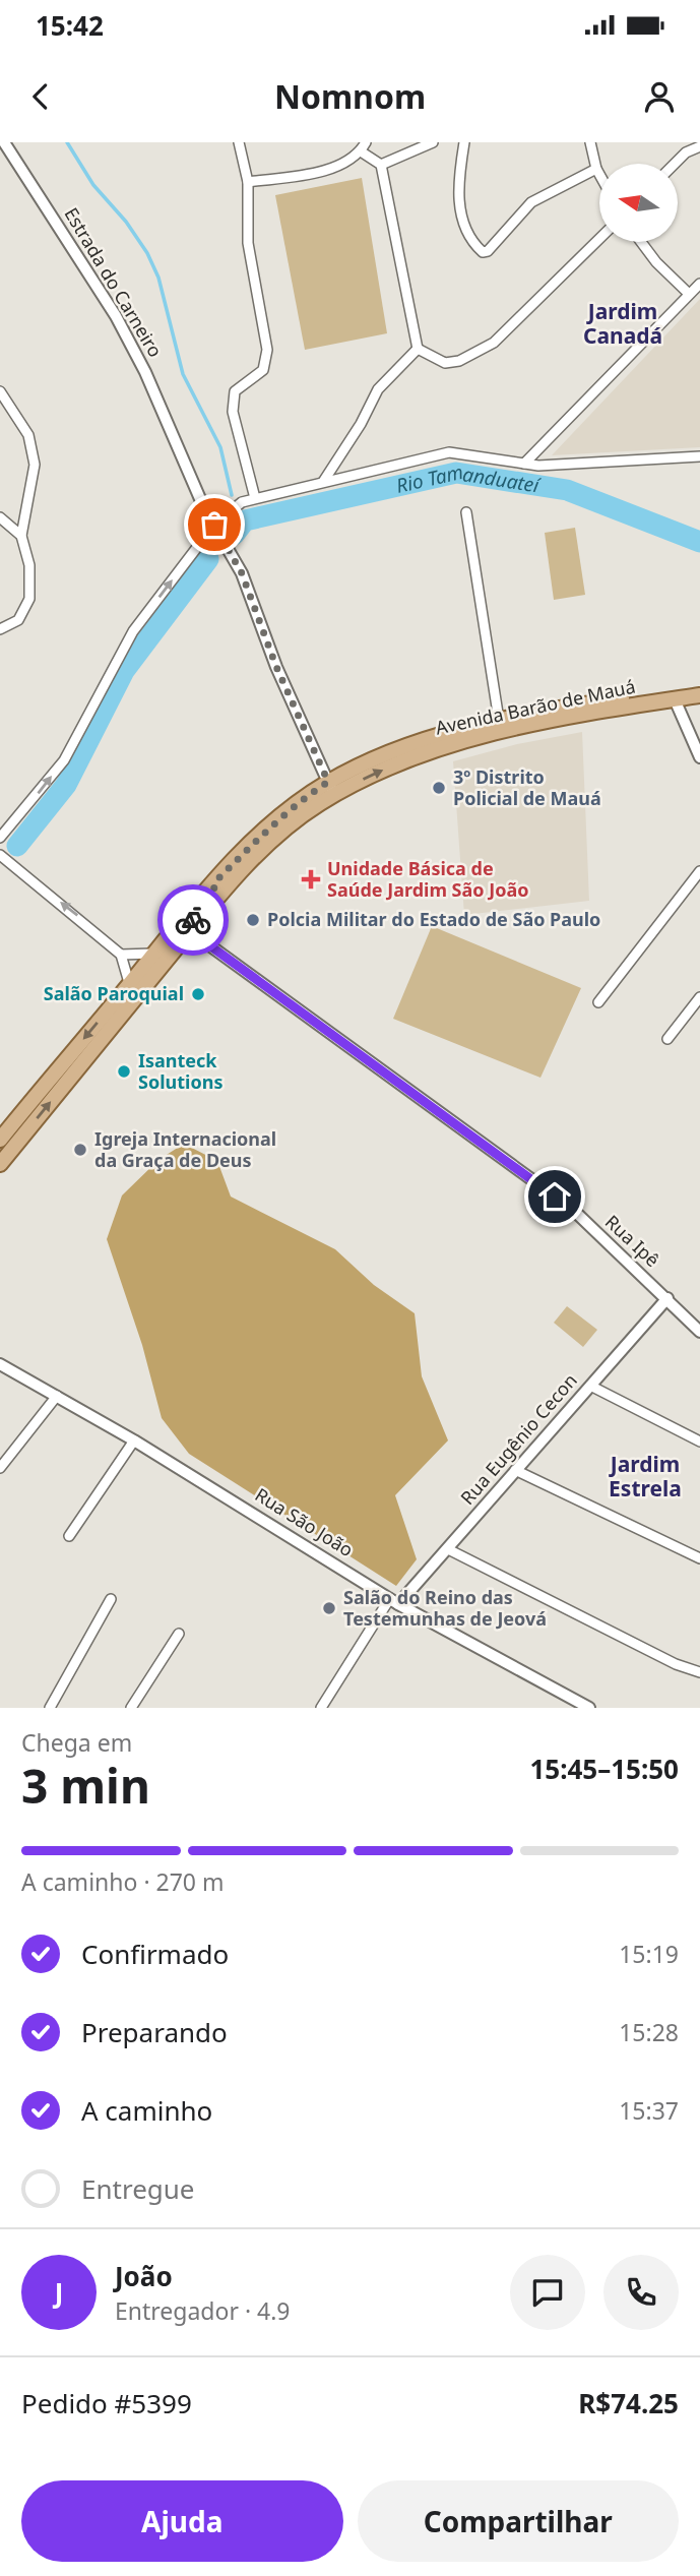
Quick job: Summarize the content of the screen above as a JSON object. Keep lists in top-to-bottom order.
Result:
{
  "streets": {
    "main road": ["Avenida Barão de Mauá"],
    "street": [
      "Estrada do Carneiro",
      "Rua Ipê",
      "Rua Eugênio Cecon",
      "Rua São João"
    ]
  },
  "crossings": [
    ["Estrada do Carneiro", "Avenida Barão de Mauá"],
    ["Avenida Barão de Mauá", "Rua Ipê"],
    ["Rua Ipê", "Rua Eugênio Cecon"],
    ["Rua Eugênio Cecon", "Rua São João"]
  ],
  "districts": ["Jardim Canadá", "Jardim Estrela"],
  "water": ["Rio Tamanduateí"],
  "places": {
    "other": [
      "3º Distrito Policial de Mauá",
      "Polcia Militar do Estado de São Paulo",
      "Salão Paroquial",
      "Isanteck Solutions",
      "Igreja Internacional da Graça de Deus",
      "Salão do Reino das Testemunhas de Jeová"
    ],
    "health": ["Unidade Básica de Saúde Jardim São João"]
  },
  "north": "left",
  "page": {
    "status": "15:42",
    "header": "Nomnom",
    "heading": ["3 min", "Chega em", "15:45–15:50"],
    "panel": [
      "João",
      "Entregador · 4.9",
      "Pedido #5399",
      "R$74.25"
    ],
    "bar": "A caminho · 270 m",
    "list": [
      ["Confirmado", "15:19"],
      ["Preparando", "15:28"],
      ["A caminho", "15:37"],
      "Entregue"
    ],
    "round": "J",
    "buttons": ["Ajuda", "Compartilhar"]
  }
}
